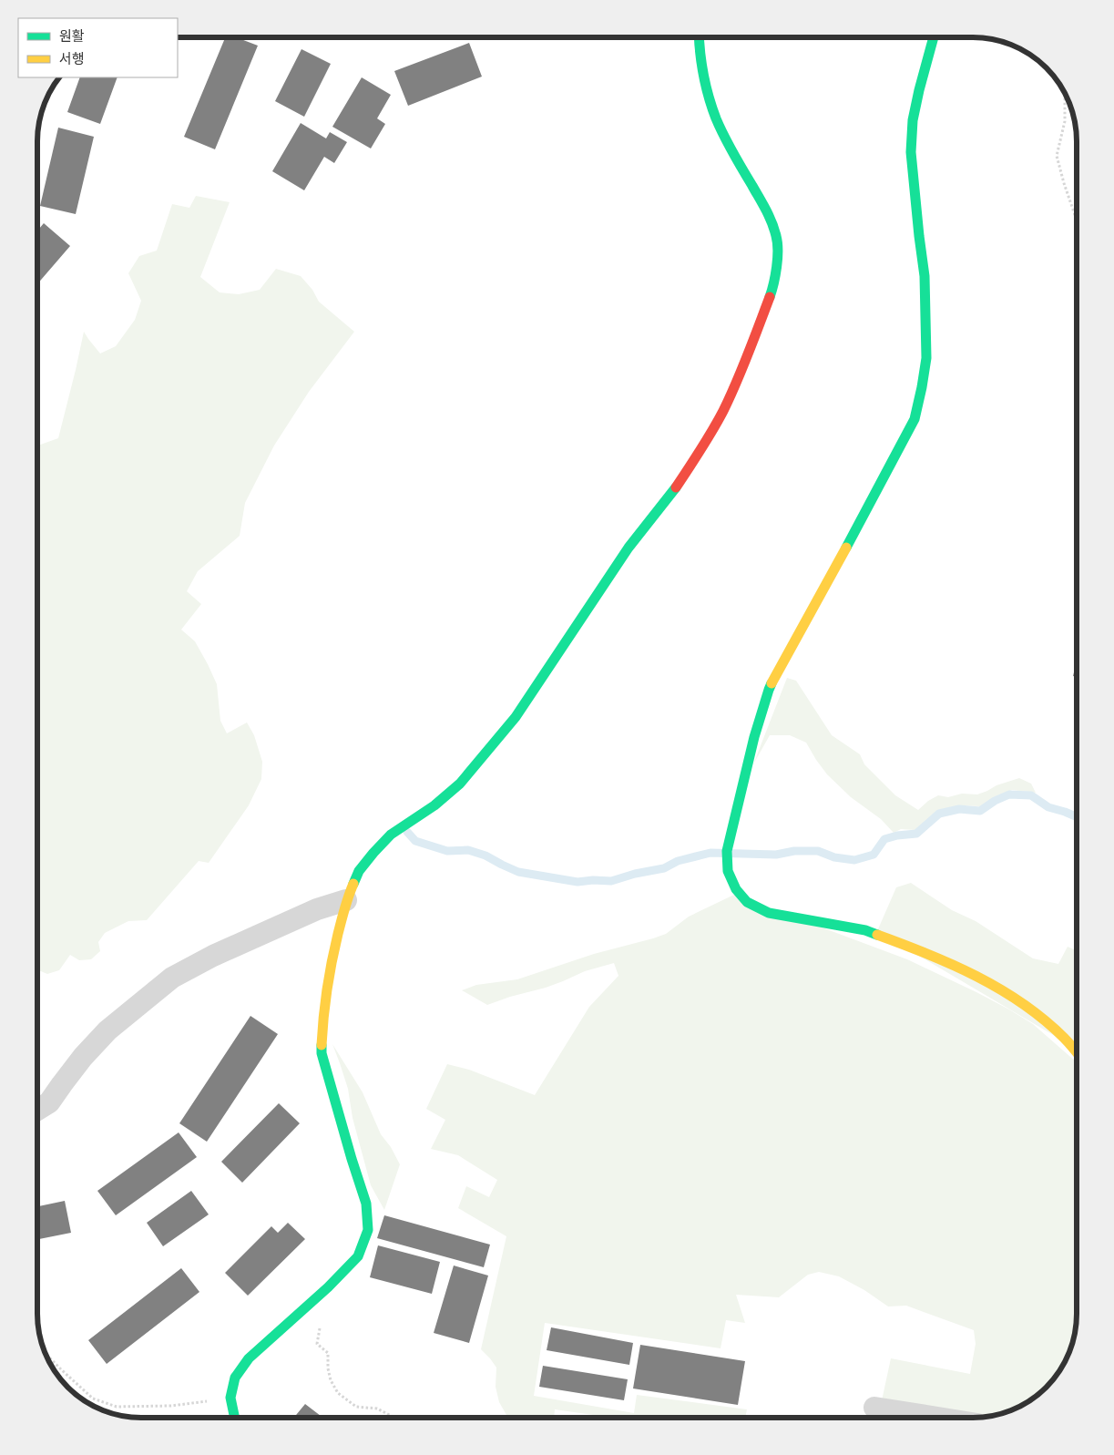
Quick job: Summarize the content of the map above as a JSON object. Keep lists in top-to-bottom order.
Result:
{
  "legend": ["원활", "서행"]
}
